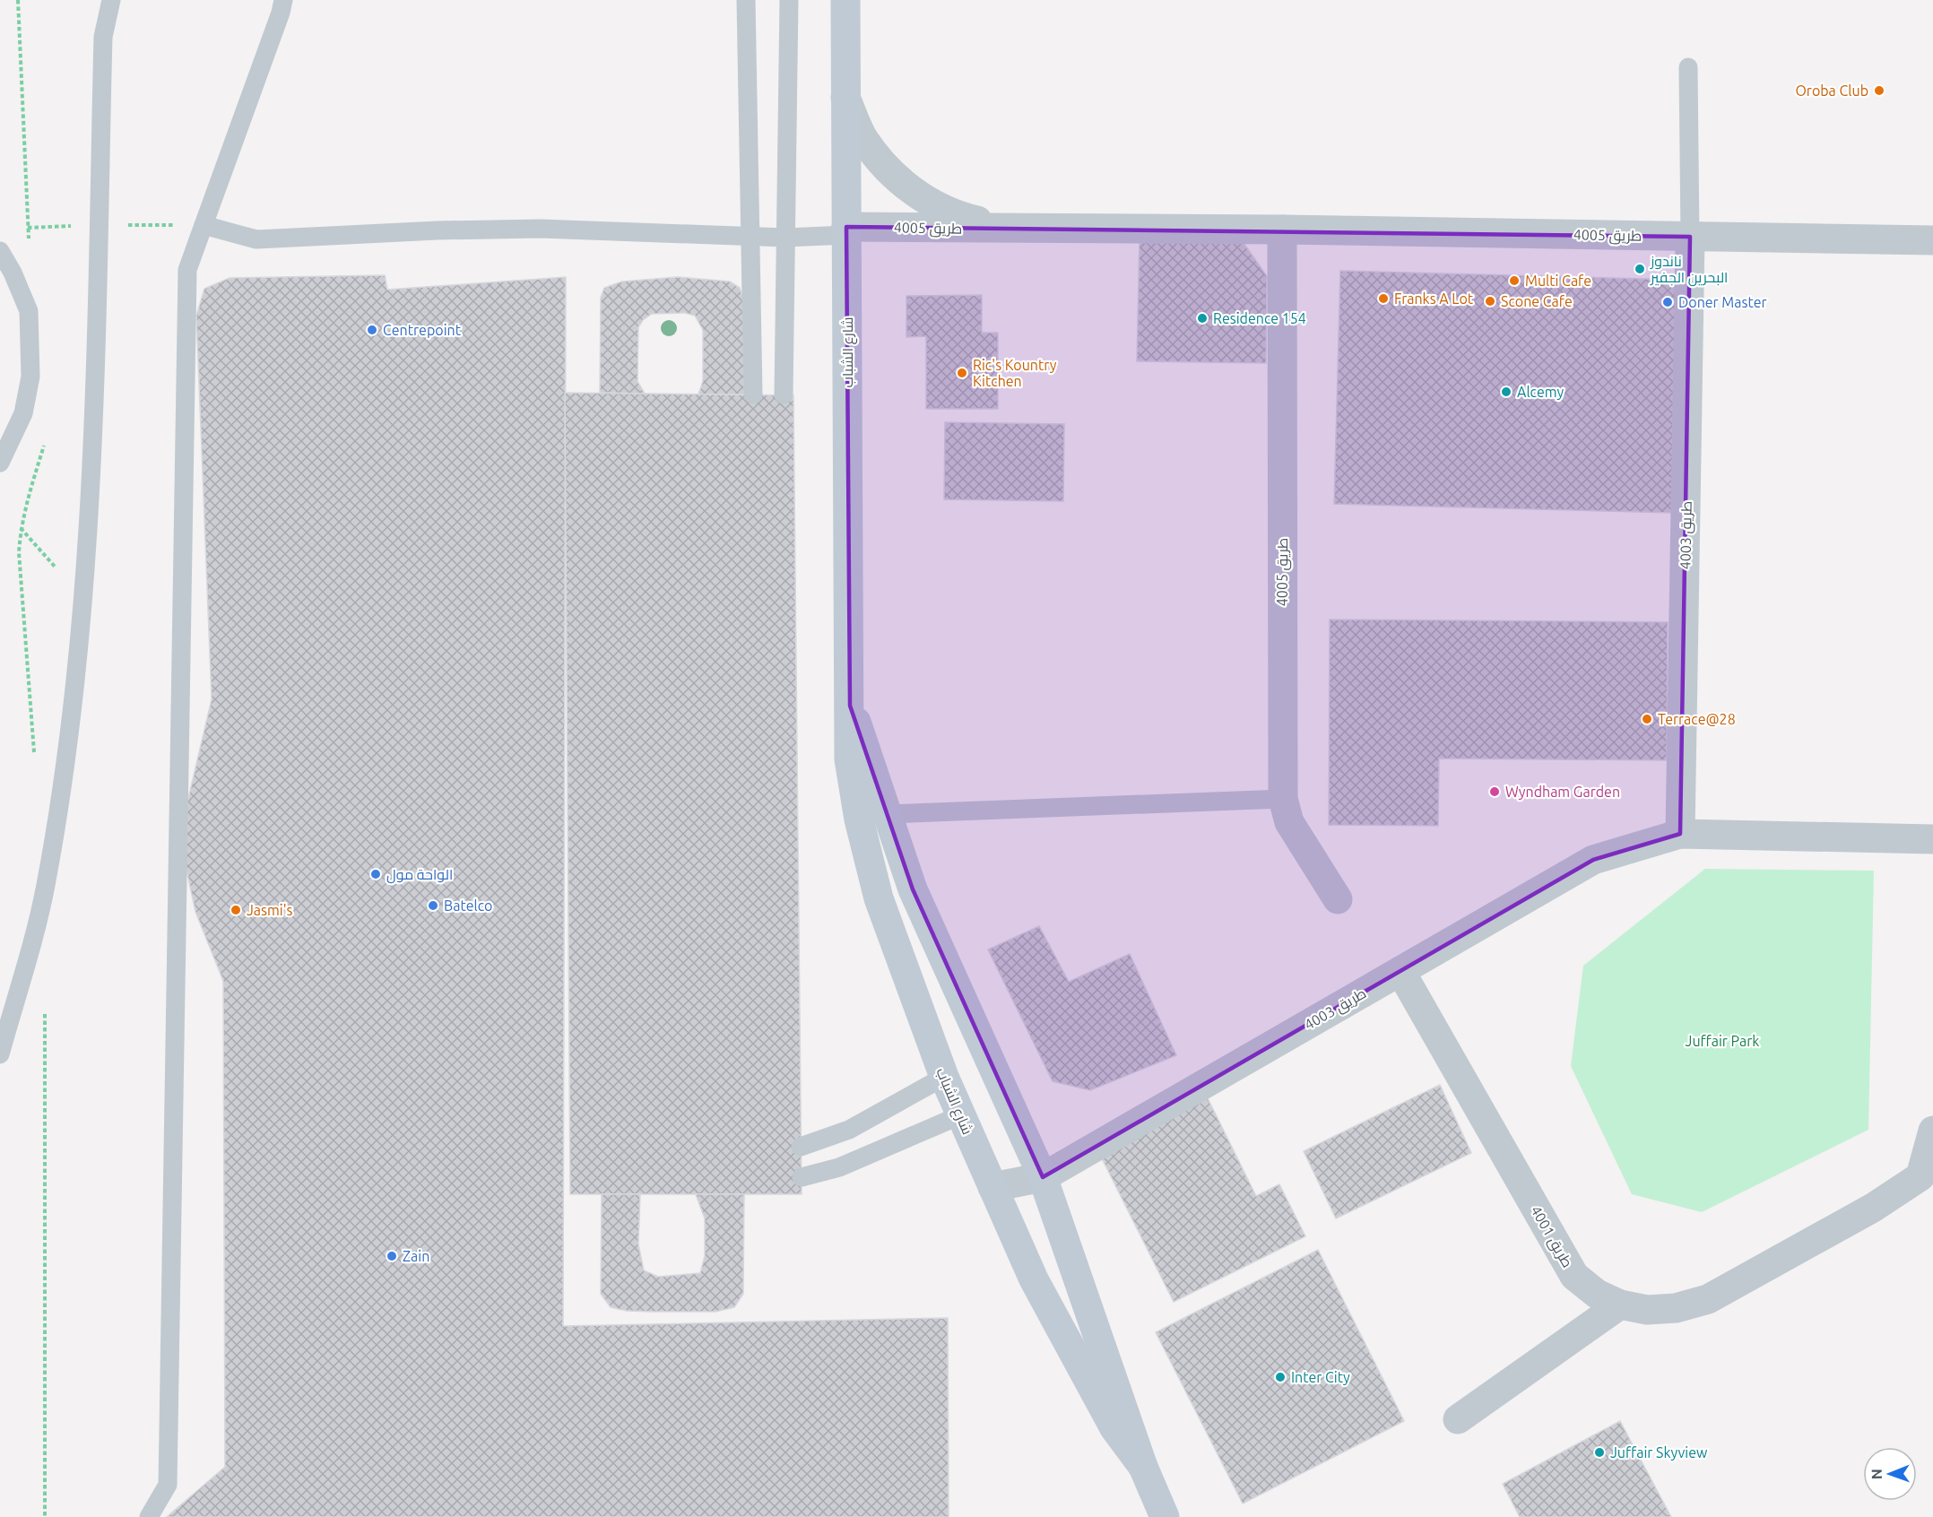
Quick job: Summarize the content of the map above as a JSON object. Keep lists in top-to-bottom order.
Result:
{
  "streets": {
    "street": [
      "طريق 4005",
      "شارع الشباب",
      "طريق 4003",
      "طريق 4001"
    ]
  },
  "crossings": [
    ["طريق 4005", "شارع الشباب"],
    ["طريق 4005", "طريق 4003"],
    ["شارع الشباب", "طريق 4003"],
    ["طريق 4003", "طريق 4001"]
  ],
  "parks": ["Juffair Park"],
  "places": [
    "Oroba Club",
    "ناندوز البحرين الجفير",
    "Multi Cafe",
    "Franks A Lot",
    "Scone Cafe",
    "Doner Master",
    "Residence 154",
    "Centrepoint",
    "Ric's Kountry Kitchen",
    "Alcemy",
    "Terrace@28",
    "Wyndham Garden",
    "الواحة مول",
    "Batelco",
    "Jasmi's",
    "Zain",
    "Inter City",
    "Juffair Skyview"
  ],
  "north": "left"
}
